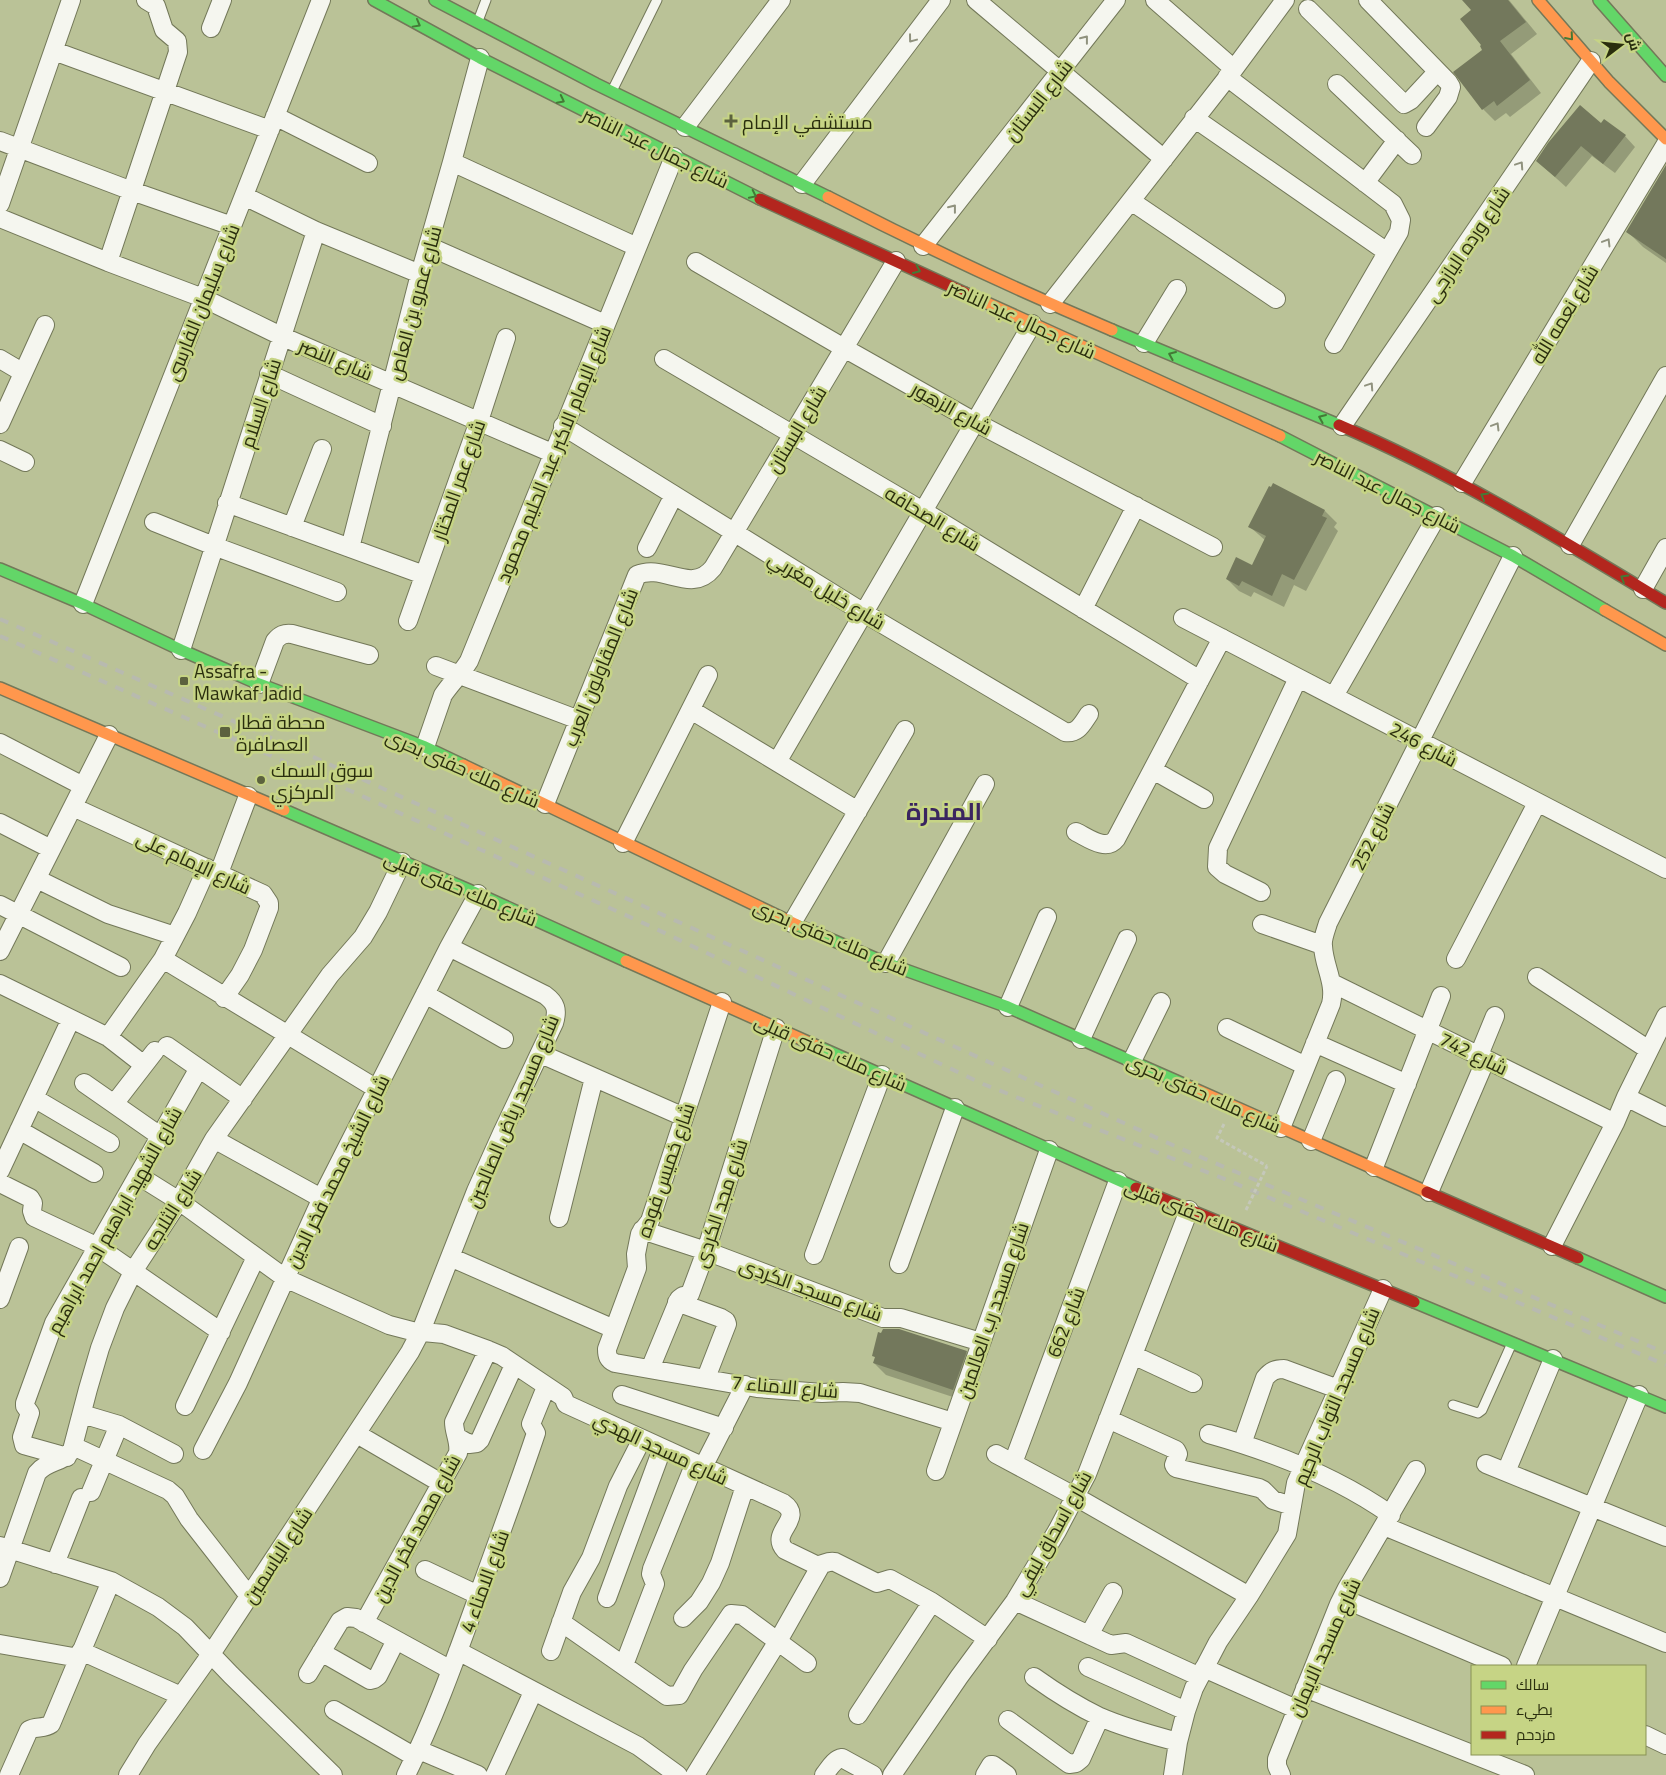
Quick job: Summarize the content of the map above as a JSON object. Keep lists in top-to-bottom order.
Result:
{
  "streets": {
    "main road": ["شارع جمال عبد الناصر", "شارع ملك حفنى بحرى", "شارع ملك حفنى قبلى"],
    "street": [
      "شارع البستان",
      "شارع ورده اليازجى",
      "شارع سليمان الفارسى",
      "شارع عمرو بن العاص",
      "شارع نعمه الله",
      "شارع النصر",
      "شارع السلام",
      "شارع الزهور",
      "شارع الإمام الاكبر عبد الحليم محمود",
      "شارع عمر المختار",
      "شارع الصحافه",
      "شارع خليل مغربي",
      "شارع المقاولون العرب",
      "شارع 246",
      "شارع 252",
      "شارع الإمام على",
      "شارع 742",
      "شارع مسجد رياض الصالحين",
      "شارع خميس فوده",
      "شارع الشيخ محمد فخر الدين",
      "شارع مجد الكردى",
      "شارع الثلاجه",
      "شارع الشهيد ابراهيم احمد ابراهيم",
      "شارع مسجد الكردى",
      "شارع مسجد رب العالمين",
      "شارع 662",
      "شارع الامناء 7",
      "شارع مسجد التواب الرحيم",
      "شارع مسجد الهدي",
      "شارع محمد فخر الدين",
      "شارع اسحاق ليفي",
      "شارع الياسمين",
      "شارع الامناء 4",
      "شارع مسجد الايمان"
    ]
  },
  "crossings": [
    ["شارع البستان", "شارع جمال عبد الناصر"],
    ["شارع البستان", "شارع الزهور"],
    ["شارع البستان", "شارع الصحافه"],
    ["شارع البستان", "شارع خليل مغربي"],
    ["شارع البستان", "شارع المقاولون العرب"],
    ["شارع جمال عبد الناصر", "شارع ورده اليازجى"],
    ["شارع جمال عبد الناصر", "شارع عمرو بن العاص"],
    ["شارع جمال عبد الناصر", "شارع نعمه الله"],
    ["شارع جمال عبد الناصر", "شارع الإمام الاكبر عبد الحليم محمود"],
    ["شارع جمال عبد الناصر", "شارع 252"],
    ["شارع سليمان الفارسى", "شارع النصر"],
    ["شارع سليمان الفارسى", "شارع ملك حفنى بحرى"],
    ["شارع عمرو بن العاص", "شارع النصر"],
    ["شارع النصر", "شارع السلام"],
    ["شارع النصر", "شارع الإمام الاكبر عبد الحليم محمود"],
    ["شارع النصر", "شارع عمر المختار"],
    ["شارع السلام", "شارع ملك حفنى بحرى"],
    ["شارع الإمام الاكبر عبد الحليم محمود", "شارع خليل مغربي"],
    ["شارع الإمام الاكبر عبد الحليم محمود", "شارع ملك حفنى بحرى"],
    ["شارع المقاولون العرب", "شارع ملك حفنى بحرى"],
    ["شارع 246", "شارع 252"],
    ["شارع ملك حفنى قبلى", "شارع خميس فوده"],
    ["شارع ملك حفنى قبلى", "شارع الشيخ محمد فخر الدين"],
    ["شارع ملك حفنى قبلى", "شارع مجد الكردى"],
    ["شارع ملك حفنى قبلى", "شارع الثلاجه"],
    ["شارع ملك حفنى قبلى", "شارع مسجد رب العالمين"],
    ["شارع ملك حفنى قبلى", "شارع 662"],
    ["شارع ملك حفنى قبلى", "شارع مسجد التواب الرحيم"],
    ["شارع ملك حفنى قبلى", "شارع اسحاق ليفي"],
    ["شارع مسجد رياض الصالحين", "شارع الشيخ محمد فخر الدين"],
    ["شارع مسجد رياض الصالحين", "شارع مسجد الهدي"],
    ["شارع مسجد رياض الصالحين", "شارع الياسمين"],
    ["شارع خميس فوده", "شارع مسجد الكردى"],
    ["شارع خميس فوده", "شارع الامناء 7"],
    ["شارع الشيخ محمد فخر الدين", "شارع مسجد الهدي"],
    ["شارع مجد الكردى", "شارع مسجد الكردى"],
    ["شارع مجد الكردى", "شارع الامناء 7"],
    ["شارع الثلاجه", "شارع الشهيد ابراهيم احمد ابراهيم"],
    ["شارع الثلاجه", "شارع مسجد الهدي"],
    ["شارع الشهيد ابراهيم احمد ابراهيم", "شارع مسجد الهدي"],
    ["شارع مسجد الكردى", "شارع مسجد رب العالمين"],
    ["شارع مسجد رب العالمين", "شارع الامناء 7"],
    ["شارع مسجد الهدي", "شارع محمد فخر الدين"],
    ["شارع مسجد الهدي", "شارع اسحاق ليفي"],
    ["شارع مسجد الهدي", "شارع الياسمين"],
    ["شارع مسجد الهدي", "شارع الامناء 4"]
  ],
  "districts": ["المندرة"],
  "places": {
    "health": ["مستشفي الإمام"],
    "transit": ["Assafra - Mawkaf Jadid", "محطة قطار العصافرة"],
    "other": ["سوق السمك المركزي"]
  },
  "legend": ["سالك", "بطيء", "مزدحم"],
  "north": "right"
}
